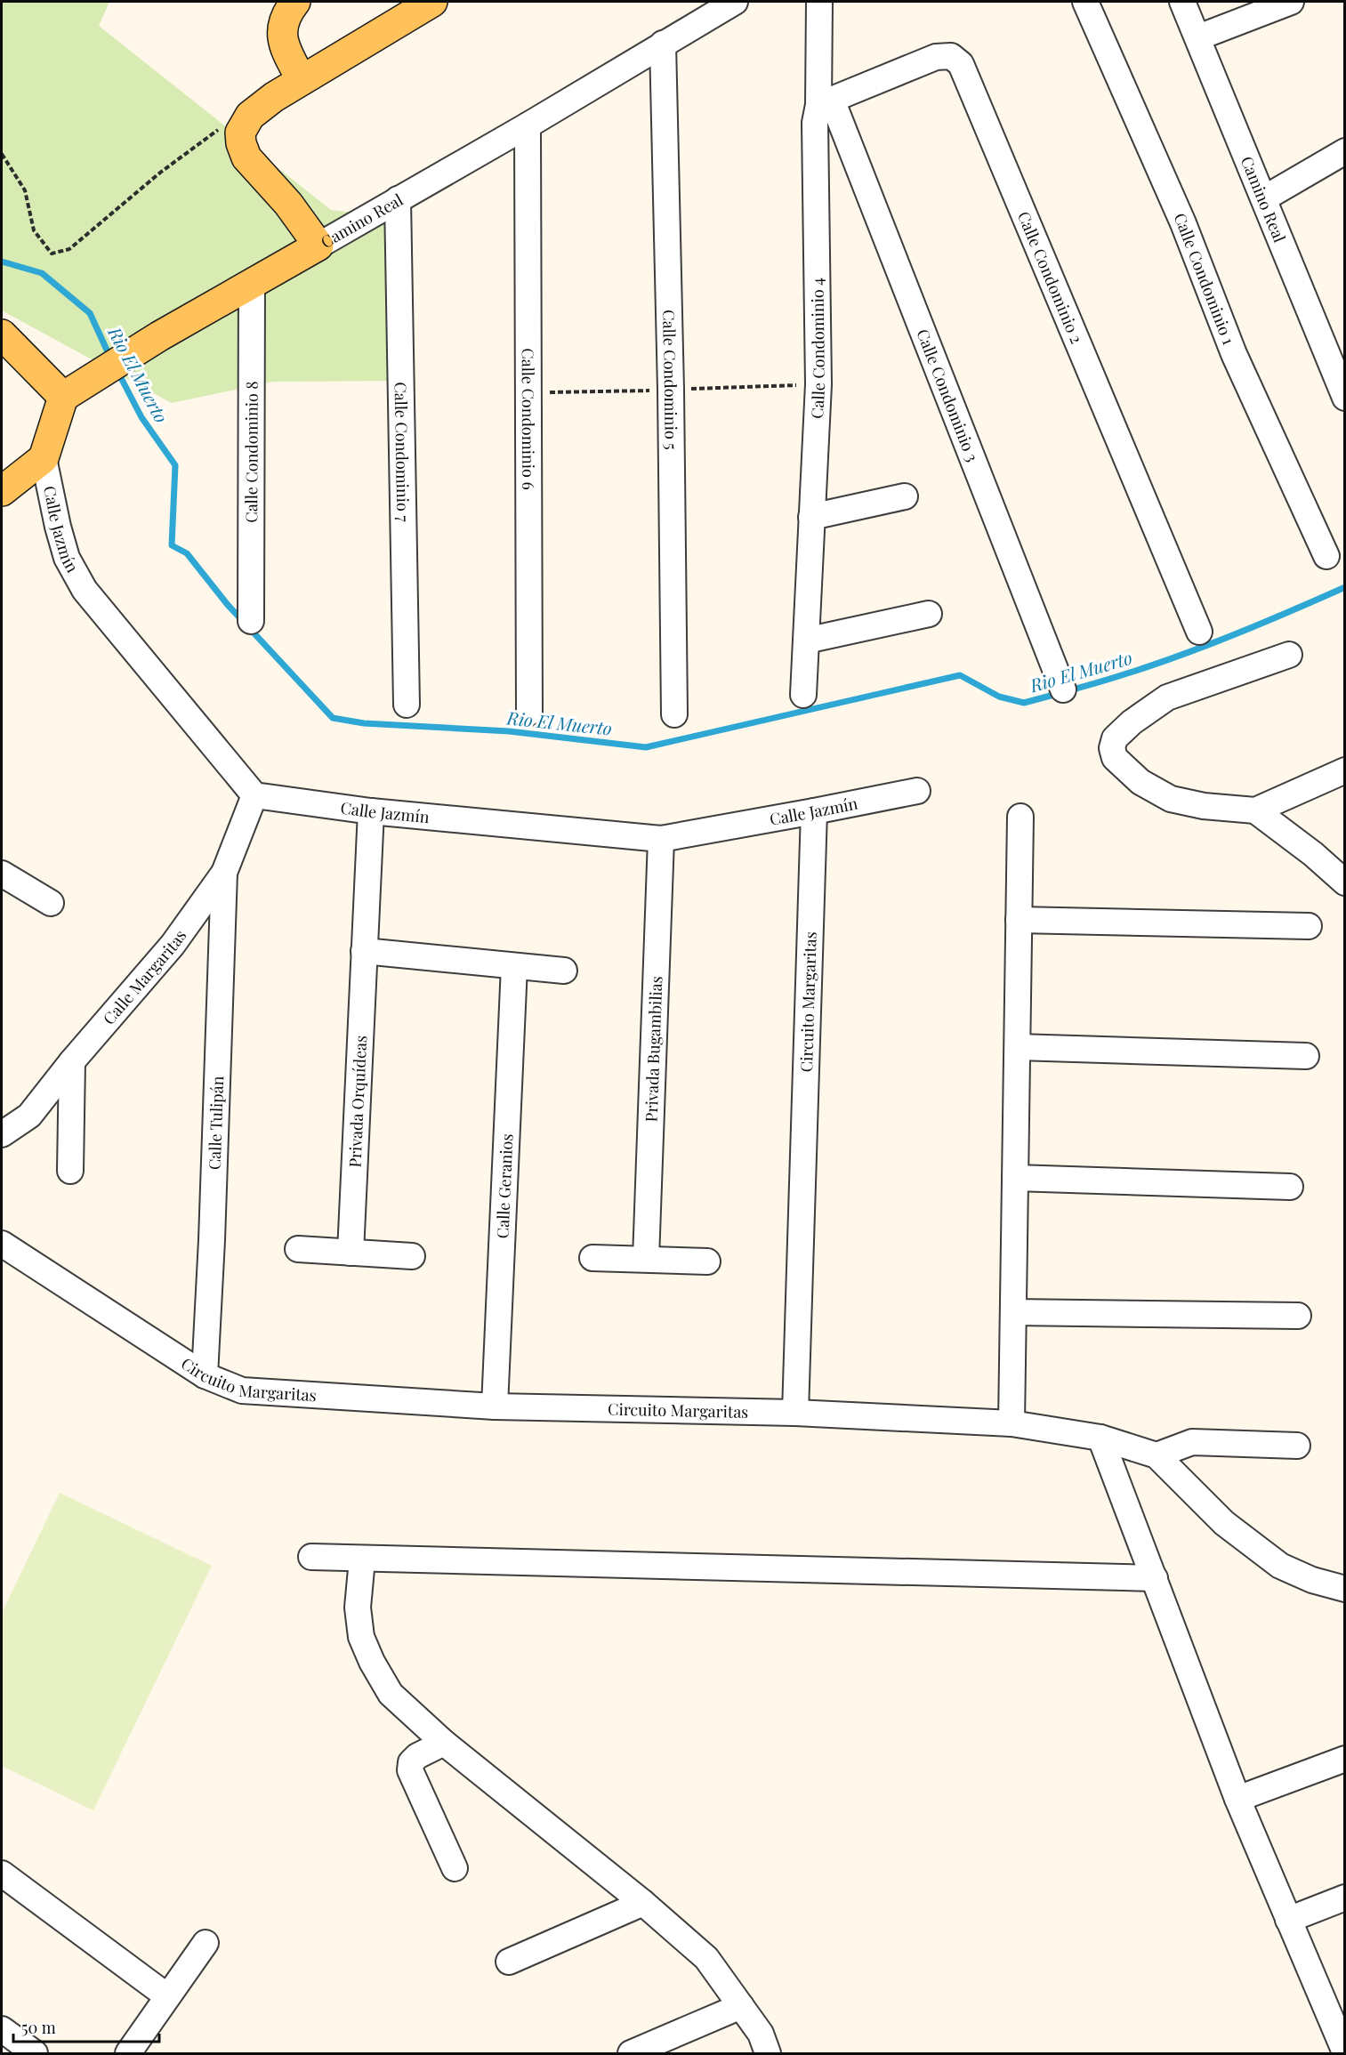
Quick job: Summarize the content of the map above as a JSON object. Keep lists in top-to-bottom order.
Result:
{
  "streets": {
    "main road": ["Camino Real"],
    "street": [
      "Calle Condominio 2",
      "Calle Condominio 1",
      "Calle Condominio 4",
      "Calle Condominio 5",
      "Calle Condominio 3",
      "Calle Condominio 6",
      "Calle Condominio 8",
      "Calle Condominio 7",
      "Calle Jazmín",
      "Calle Margaritas",
      "Circuito Margaritas",
      "Privada Bugambilias",
      "Privada Orquídeas",
      "Calle Tulipán",
      "Calle Geranios"
    ]
  },
  "crossings": [
    ["Camino Real", "Calle Condominio 5"],
    ["Camino Real", "Calle Condominio 6"],
    ["Camino Real", "Calle Condominio 8"],
    ["Camino Real", "Calle Condominio 7"],
    ["Calle Condominio 2", "Calle Condominio 4"],
    ["Calle Condominio 2", "Calle Condominio 3"],
    ["Calle Condominio 4", "Calle Condominio 3"],
    ["Calle Jazmín", "Calle Margaritas"],
    ["Calle Jazmín", "Circuito Margaritas"],
    ["Calle Jazmín", "Privada Bugambilias"],
    ["Calle Jazmín", "Privada Orquídeas"],
    ["Calle Margaritas", "Calle Tulipán"],
    ["Circuito Margaritas", "Calle Tulipán"],
    ["Circuito Margaritas", "Calle Geranios"]
  ],
  "water": ["Rio El Muerto"],
  "scale_bar": "50 m"
}
